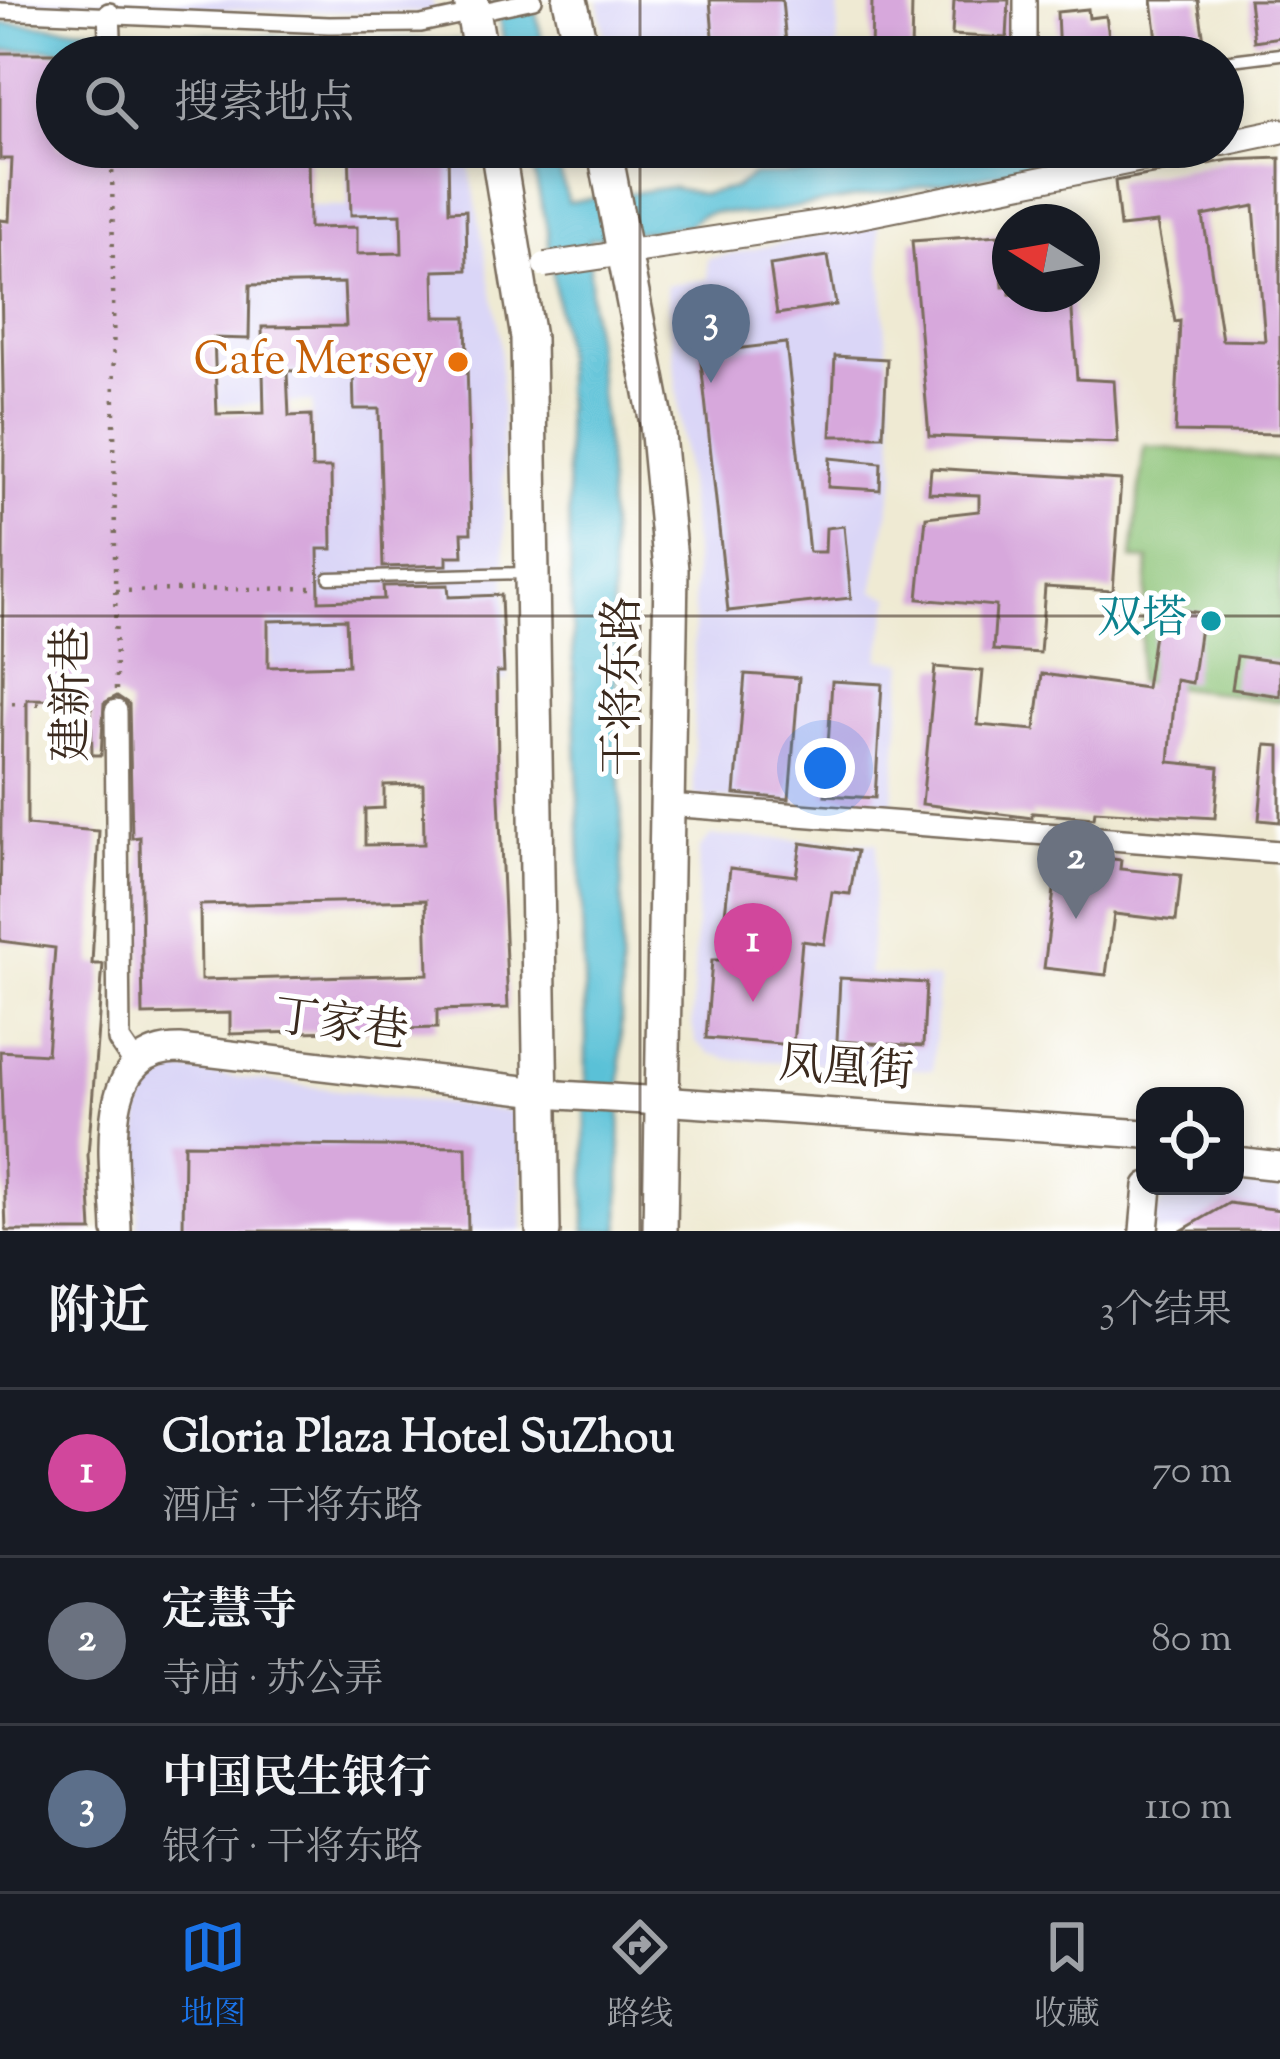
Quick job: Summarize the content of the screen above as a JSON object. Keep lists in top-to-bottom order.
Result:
{
  "streets": {
    "main road": ["干将东路", "丁家巷", "凤凰街"],
    "street": ["建新巷"]
  },
  "crossings": [
    ["干将东路", "丁家巷"],
    ["干将东路", "凤凰街"],
    ["建新巷", "丁家巷"],
    ["丁家巷", "凤凰街"]
  ],
  "places": ["Cafe Mersey", "双塔"],
  "north": "left",
  "page": {
    "search": "搜索地点",
    "pins": ["3", "2", "1"],
    "heading": ["附近", "3个结果"],
    "list": [
      {
        "mark": "1",
        "name": "Gloria Plaza Hotel SuZhou",
        "note": "酒店 · 干将东路",
        "value": "70 m"
      },
      {
        "mark": "2",
        "name": "定慧寺",
        "note": "寺庙 · 苏公弄",
        "value": "80 m"
      },
      {
        "mark": "3",
        "name": "中国民生银行",
        "note": "银行 · 干将东路",
        "value": "110 m"
      }
    ],
    "nav": ["地图", "路线", "收藏"]
  }
}
